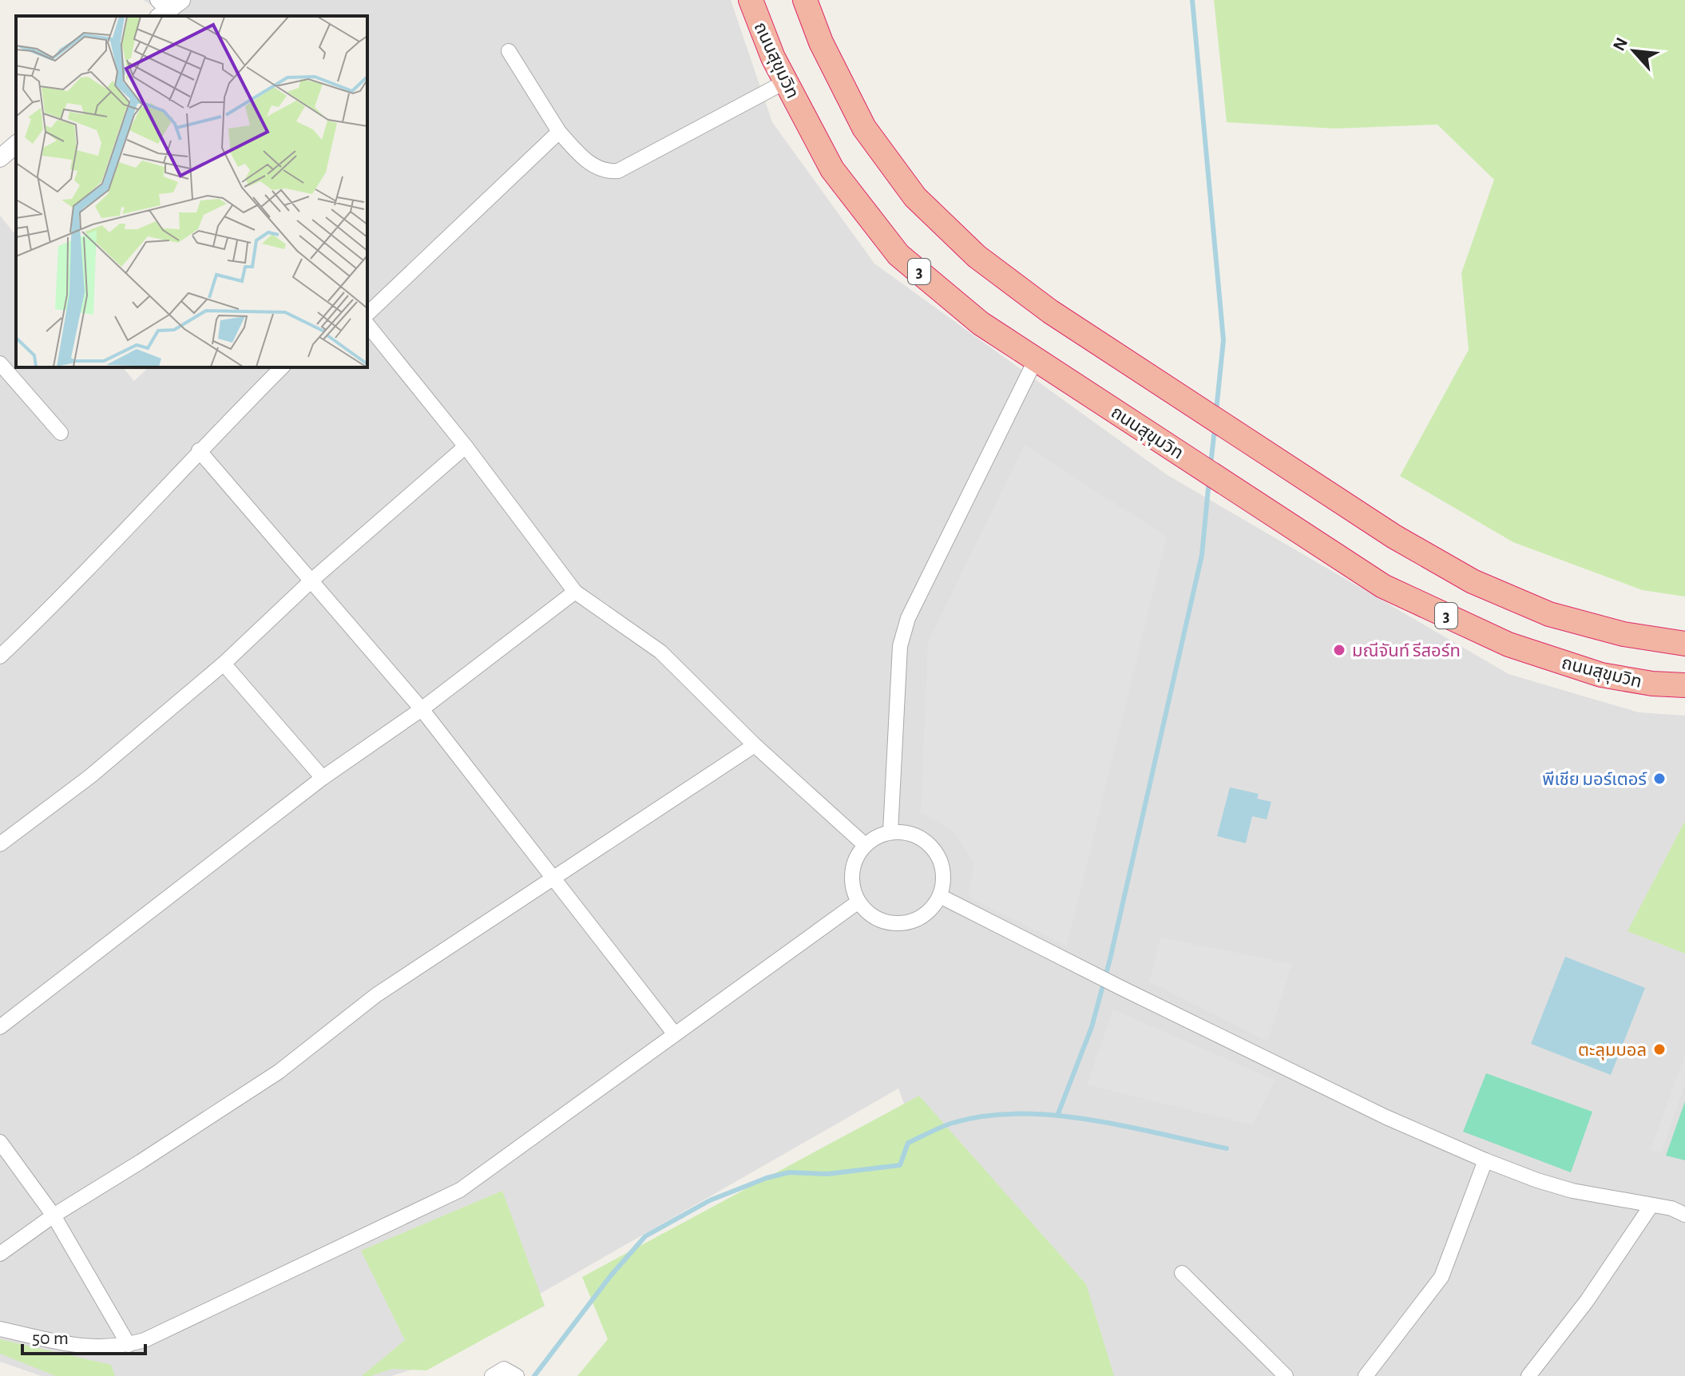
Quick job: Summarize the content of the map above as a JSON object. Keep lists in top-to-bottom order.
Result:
{
  "streets": {
    "highway": ["ถนนสุขุมวิท", "3"]
  },
  "places": ["มณีจันท์ รีสอร์ท", "พีเชีย มอร์เตอร์", "ตะลุมบอล"],
  "scale_bar": "50 m",
  "north": "top left"
}
